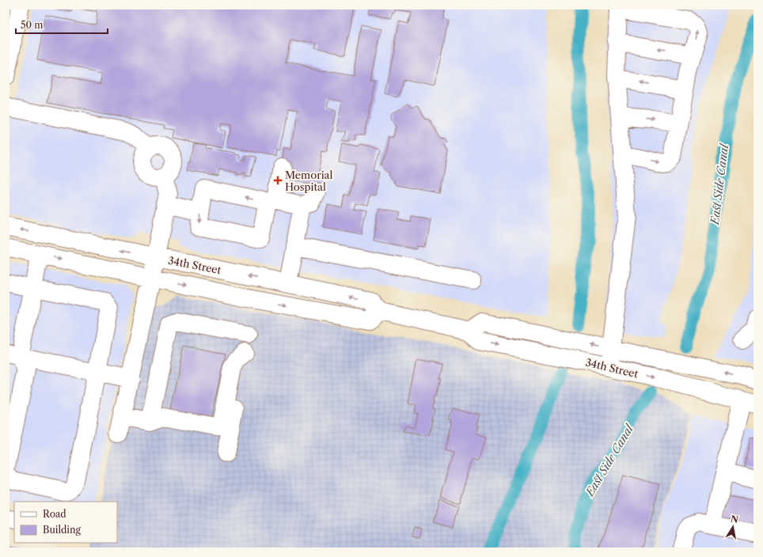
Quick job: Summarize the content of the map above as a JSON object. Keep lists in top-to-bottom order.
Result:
{
  "streets": {
    "street": ["34th Street"]
  },
  "water": ["East Side Canal"],
  "places": {
    "health": ["Memorial Hospital"]
  },
  "legend": ["Road", "Building"],
  "scale_bar": "50 m",
  "north": "top"
}
